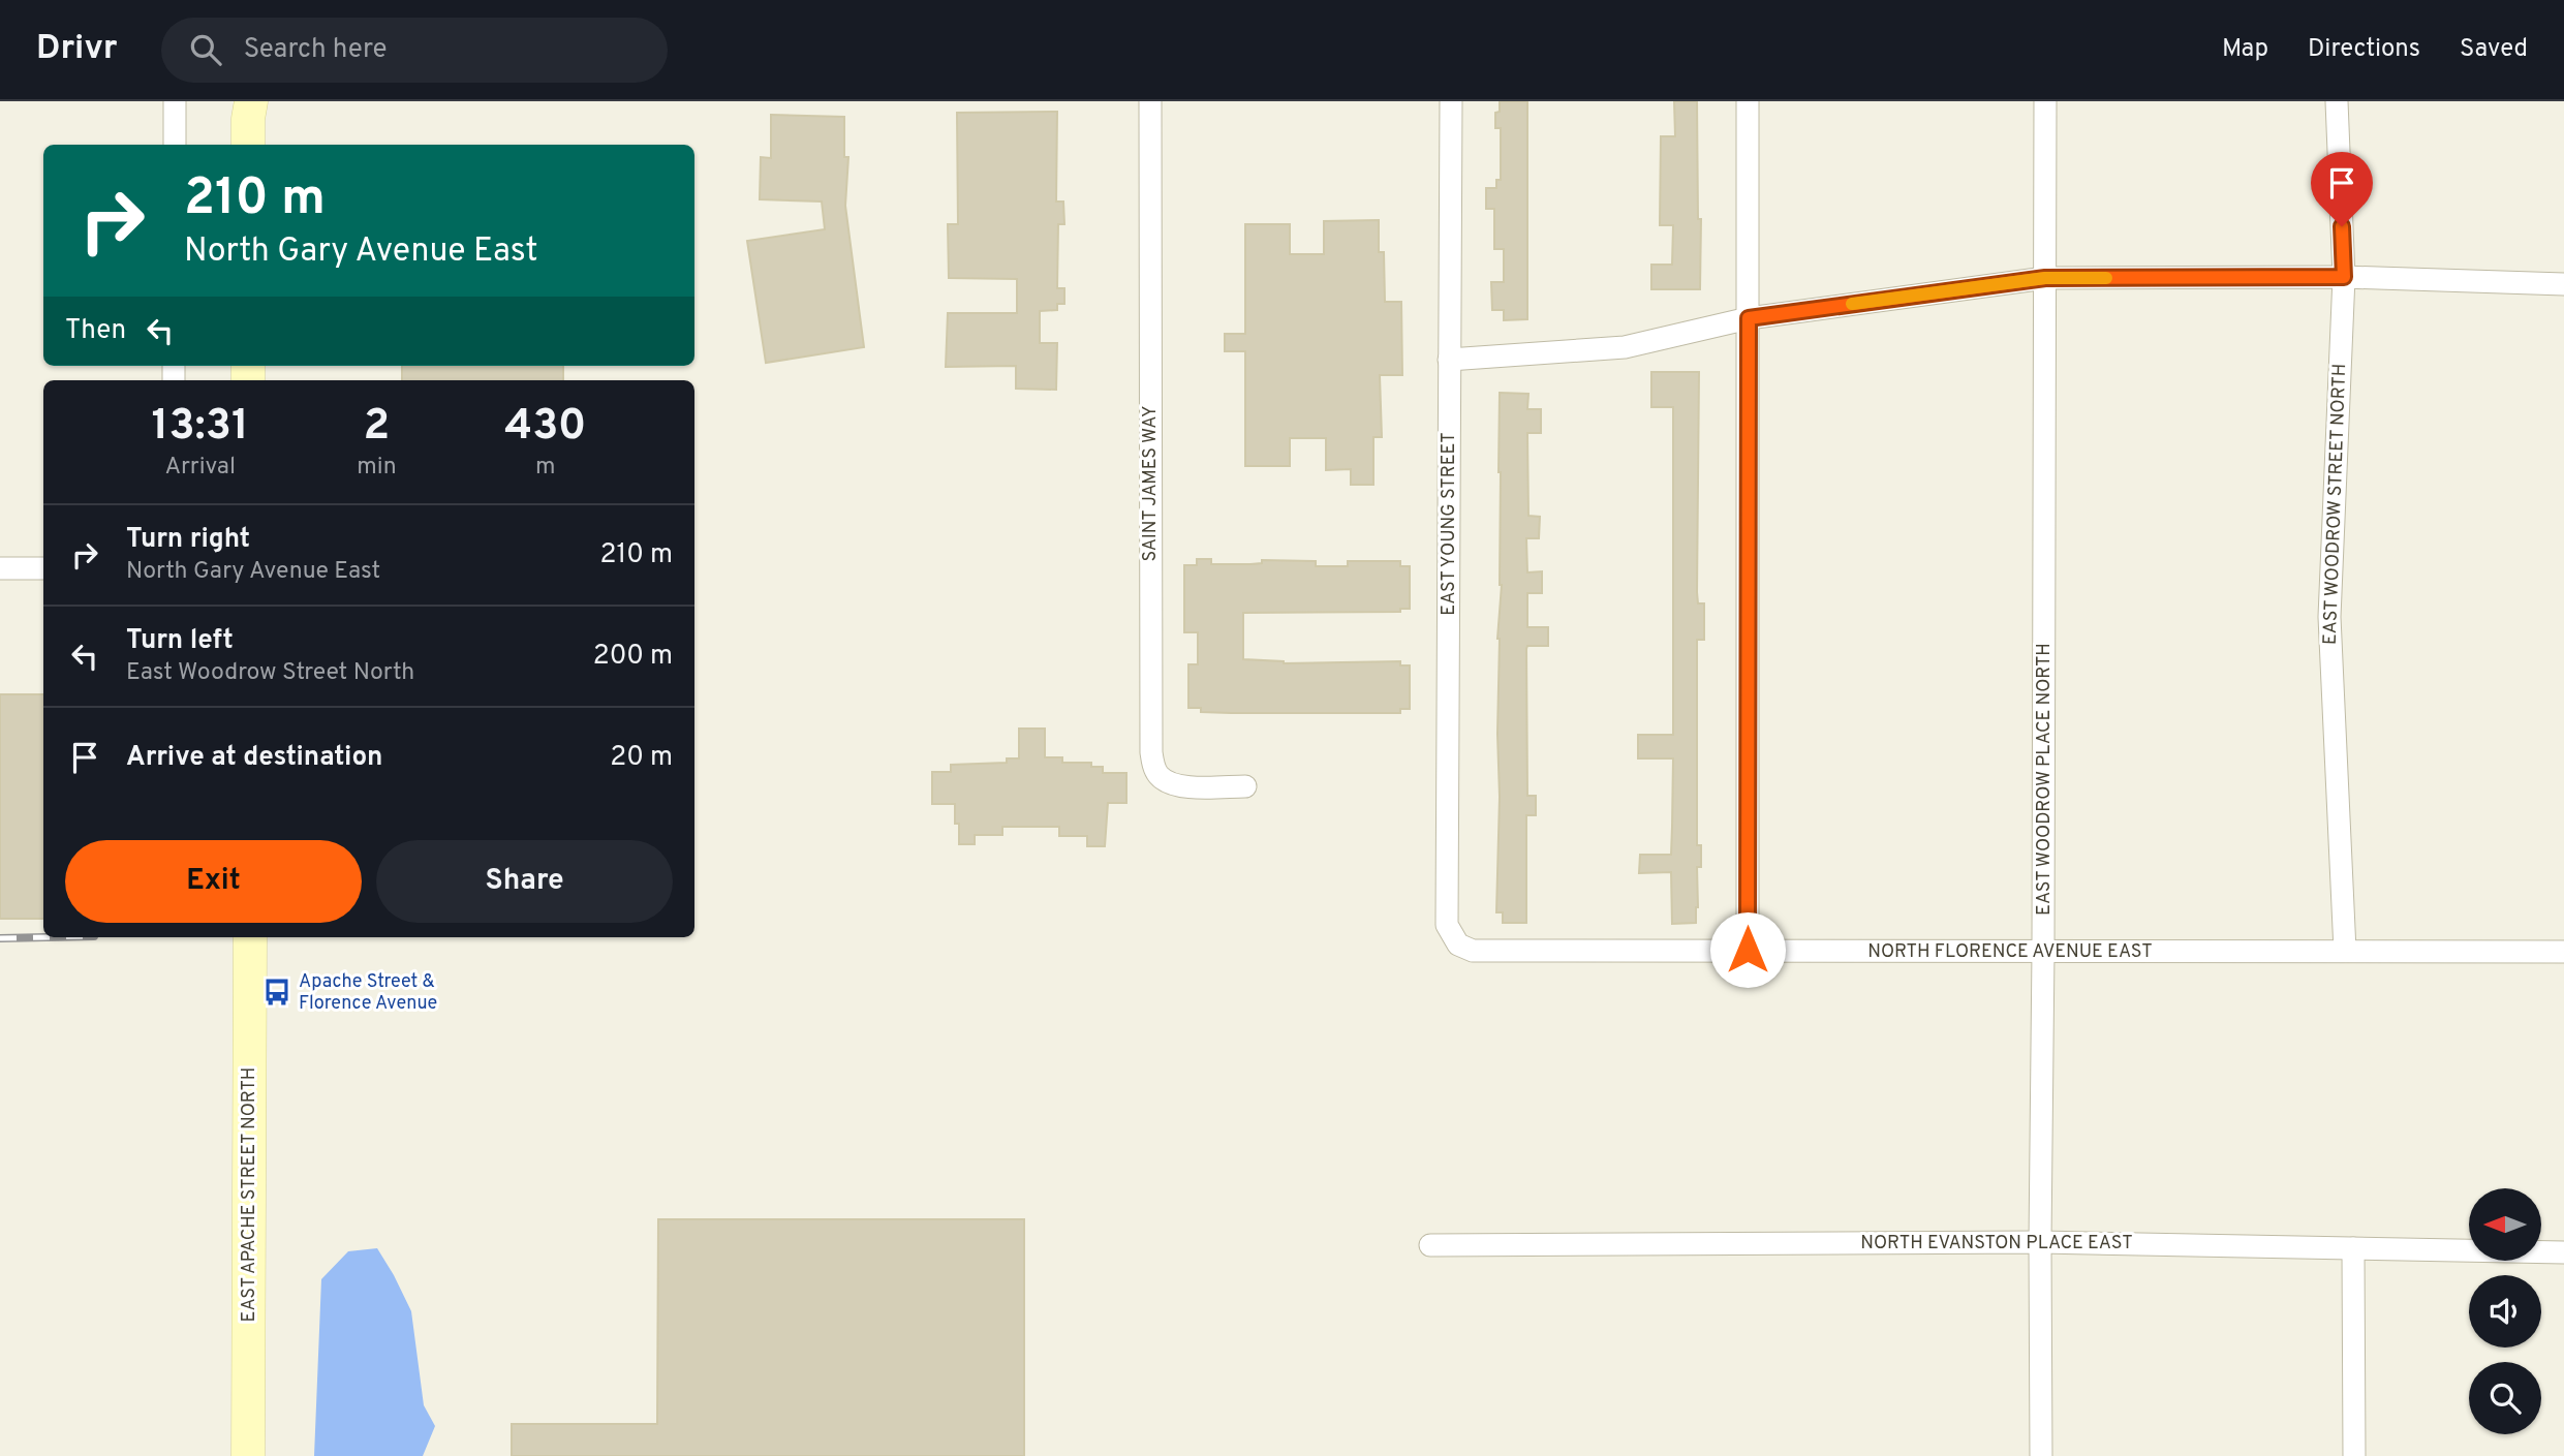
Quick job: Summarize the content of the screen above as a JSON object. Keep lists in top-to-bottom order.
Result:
{
  "streets": {
    "main road": ["EAST APACHE STREET NORTH"],
    "street": [
      "SAINT JAMES WAY",
      "EAST WOODROW STREET NORTH",
      "EAST YOUNG STREET",
      "EAST WOODROW PLACE NORTH",
      "NORTH FLORENCE AVENUE EAST",
      "NORTH EVANSTON PLACE EAST"
    ]
  },
  "crossings": [
    ["EAST WOODROW STREET NORTH", "NORTH FLORENCE AVENUE EAST"],
    ["EAST YOUNG STREET", "NORTH FLORENCE AVENUE EAST"],
    ["EAST WOODROW PLACE NORTH", "NORTH FLORENCE AVENUE EAST"],
    ["EAST WOODROW PLACE NORTH", "NORTH EVANSTON PLACE EAST"]
  ],
  "places": {
    "bus stop": ["Apache Street & Florence Avenue"]
  },
  "north": "left",
  "page": {
    "header": "Drivr",
    "search": "Search here",
    "nav": ["Map", "Directions", "Saved"],
    "turn": ["210 m", "North Gary Avenue East"],
    "then": "Then",
    "eta": [
      "13:31",
      "Arrival",
      "2",
      "min",
      "430",
      "m"
    ],
    "list": [
      {
        "name": "Turn right",
        "note": "North Gary Avenue East",
        "value": "210 m"
      },
      {
        "name": "Turn left",
        "note": "East Woodrow Street North",
        "value": "200 m"
      },
      {
        "name": "Arrive at destination",
        "value": "20 m"
      }
    ],
    "buttons": ["Exit", "Share"]
  }
}
